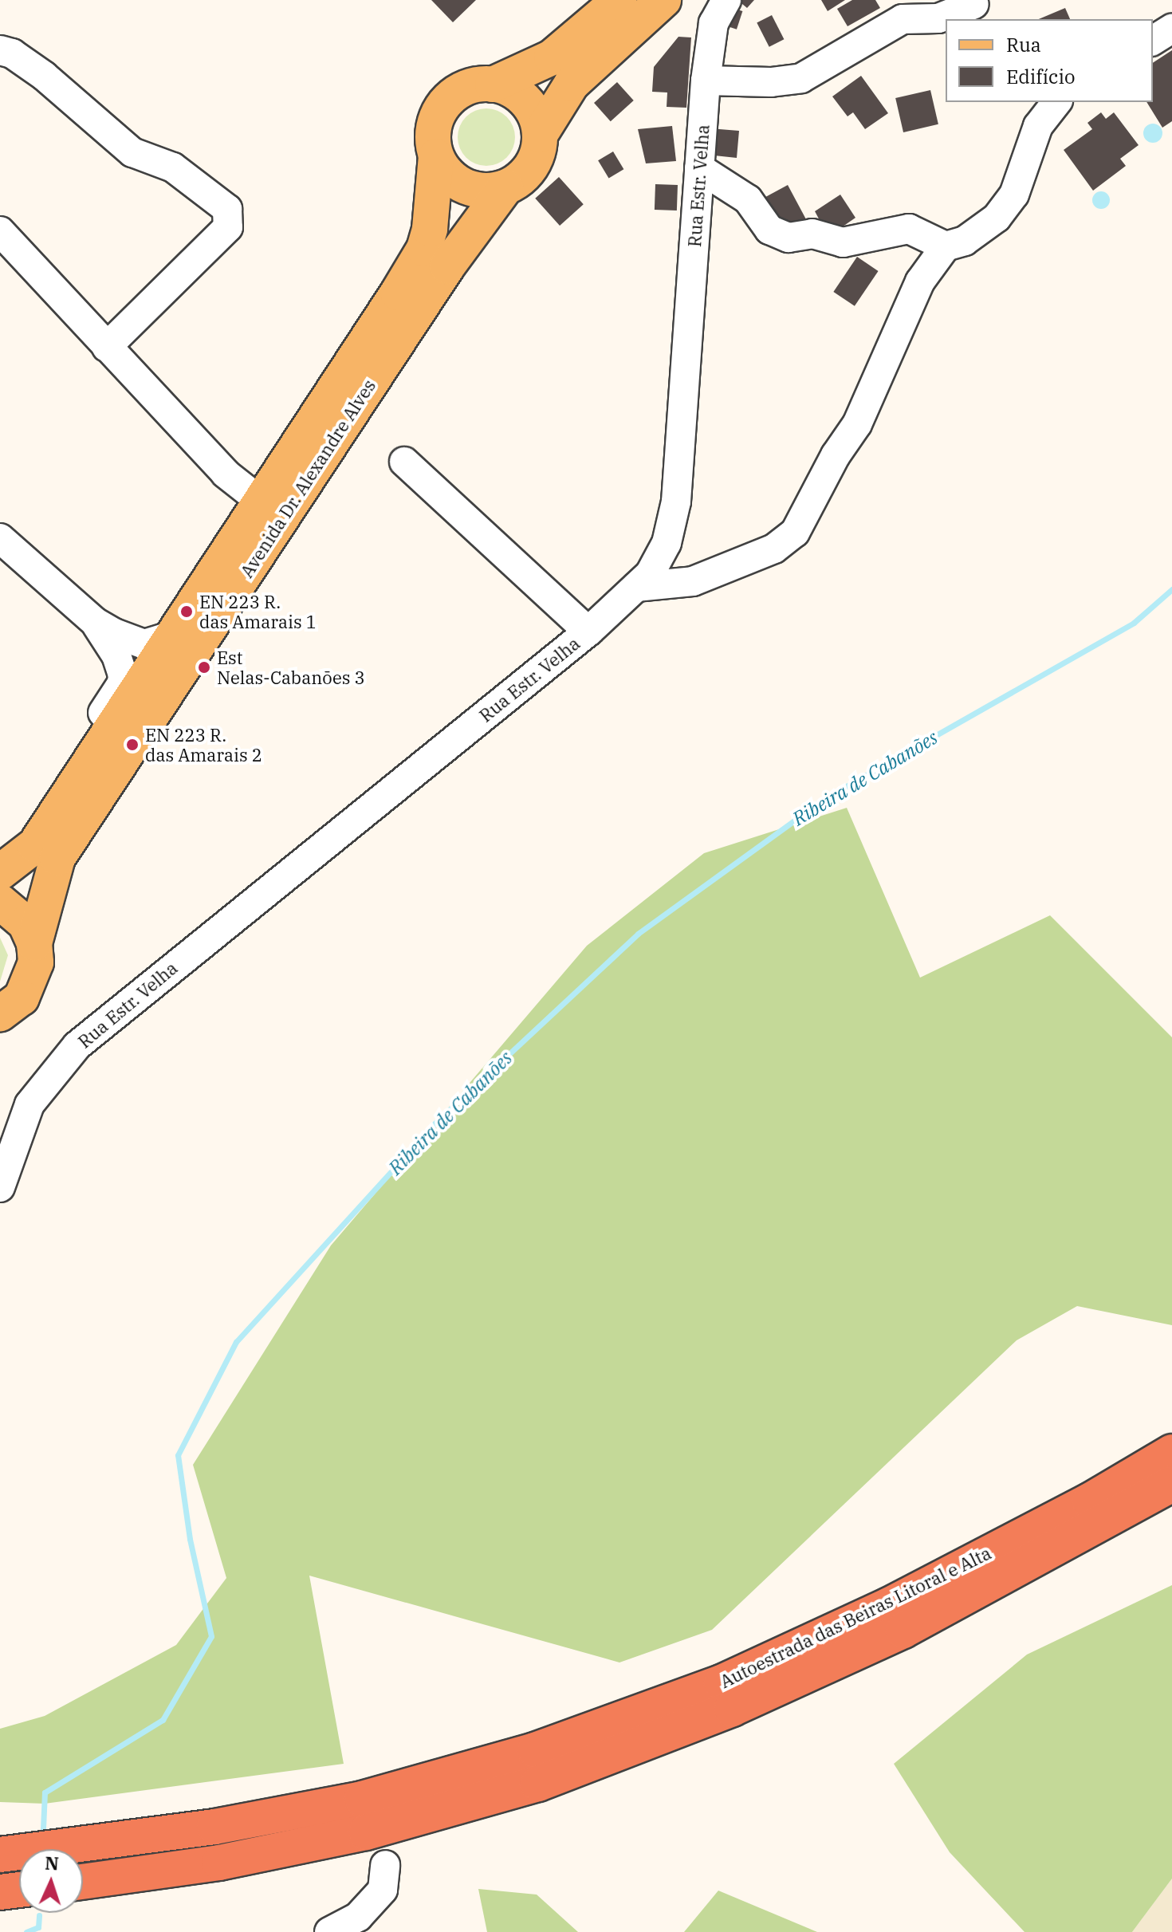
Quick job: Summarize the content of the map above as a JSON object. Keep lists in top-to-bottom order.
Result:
{
  "streets": {
    "highway": ["Autoestrada das Beiras Litoral e Alta"],
    "main road": ["Avenida Dr. Alexandre Alves"],
    "street": ["Rua Estr. Velha"]
  },
  "water": ["Ribeira de Cabanões"],
  "places": ["EN 223 R. das Amarais 1", "Est Nelas-Cabanões 3", "EN 223 R. das Amarais 2"],
  "legend": ["Rua", "Edifício"],
  "north": "top"
}
